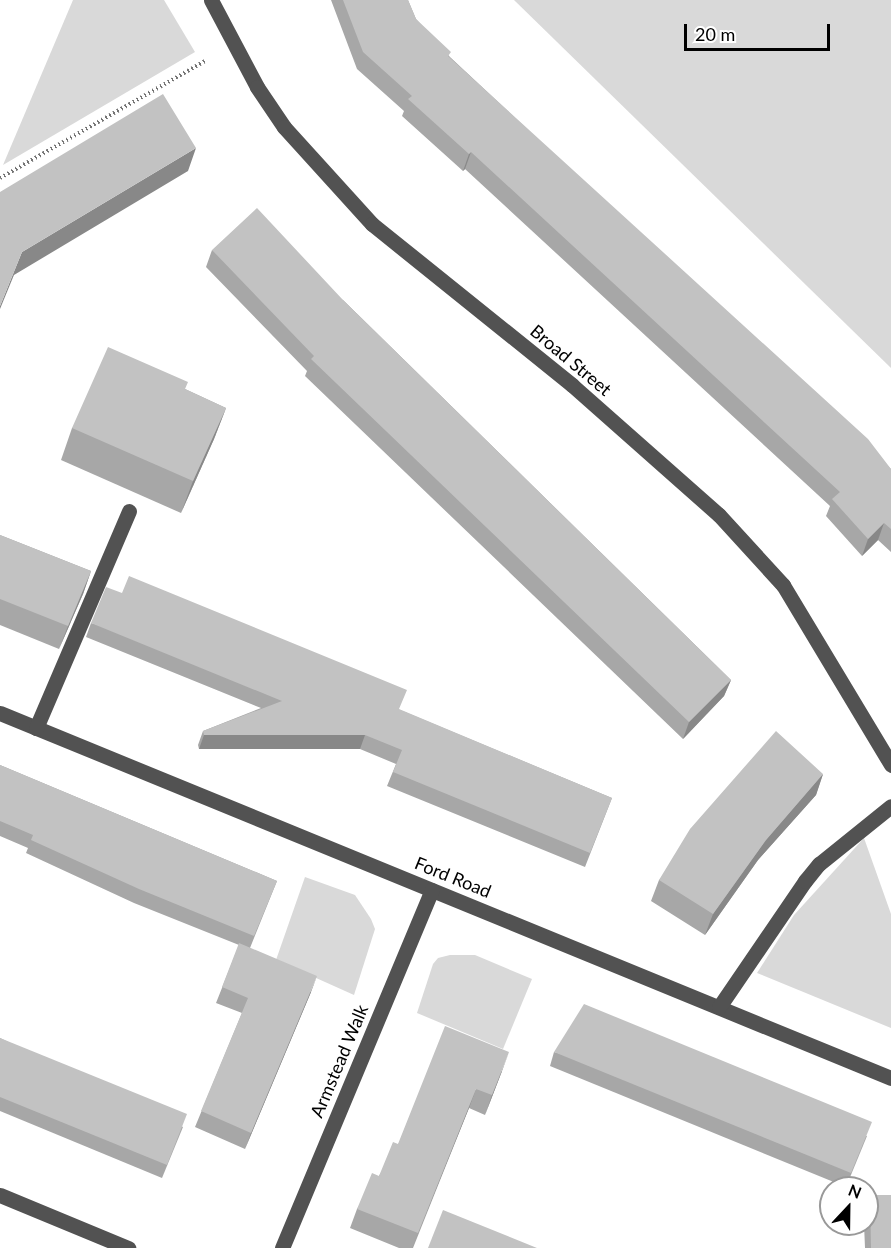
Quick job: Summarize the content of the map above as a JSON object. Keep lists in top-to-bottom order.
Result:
{
  "streets": {
    "street": ["Broad Street", "Ford Road", "Armstead Walk"]
  },
  "crossings": [
    ["Ford Road", "Armstead Walk"]
  ],
  "scale_bar": "20 m",
  "north": "top"
}
